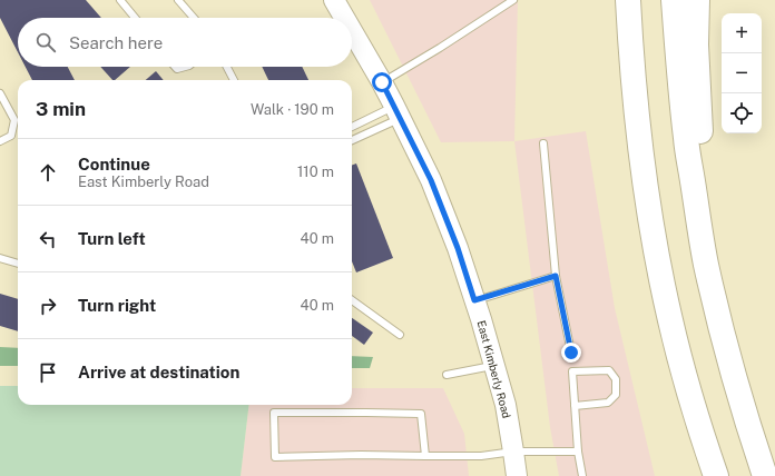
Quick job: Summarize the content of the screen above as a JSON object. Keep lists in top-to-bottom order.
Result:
{
  "streets": {
    "main road": ["East Kimberly Road"]
  },
  "page": {
    "map_buttons": ["+", "−"],
    "search": "Search here",
    "heading": ["3 min", "Walk · 190 m"],
    "list": [
      ["Continue", "East Kimberly Road", "110 m"],
      ["Turn left", "40 m"],
      ["Turn right", "40 m"],
      "Arrive at destination"
    ]
  }
}
